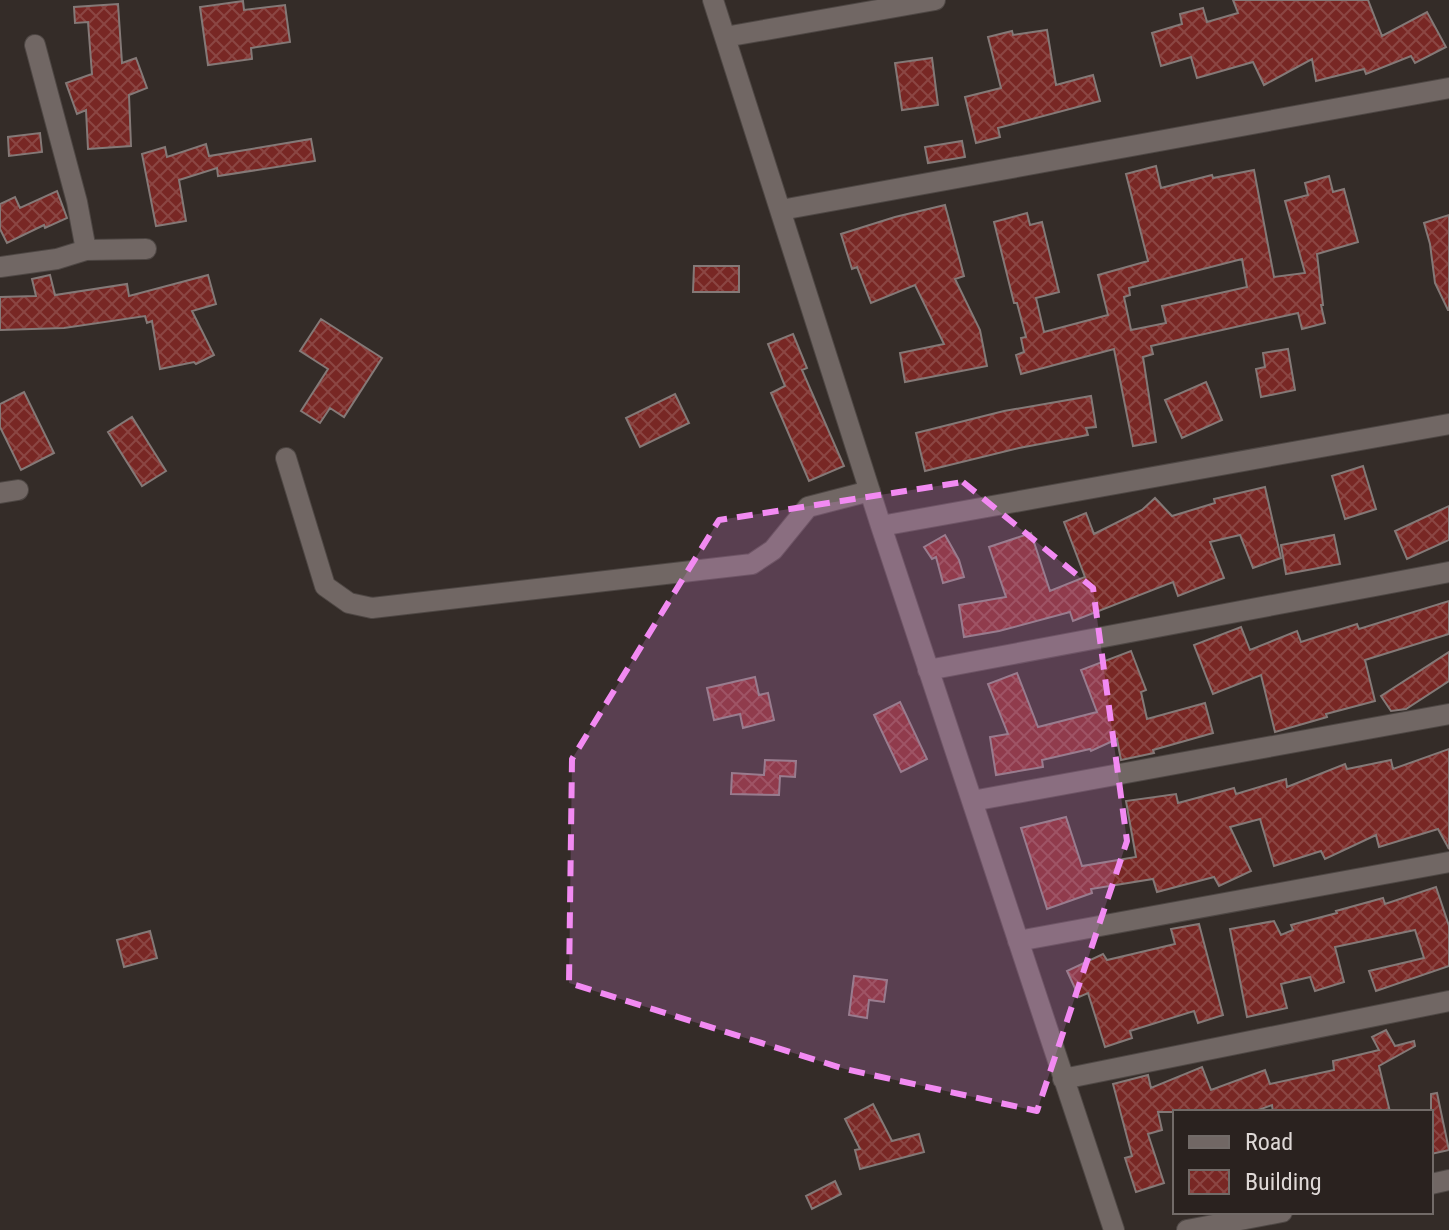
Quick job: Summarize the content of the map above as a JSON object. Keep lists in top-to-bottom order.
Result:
{
  "legend": ["Road", "Building"]
}
